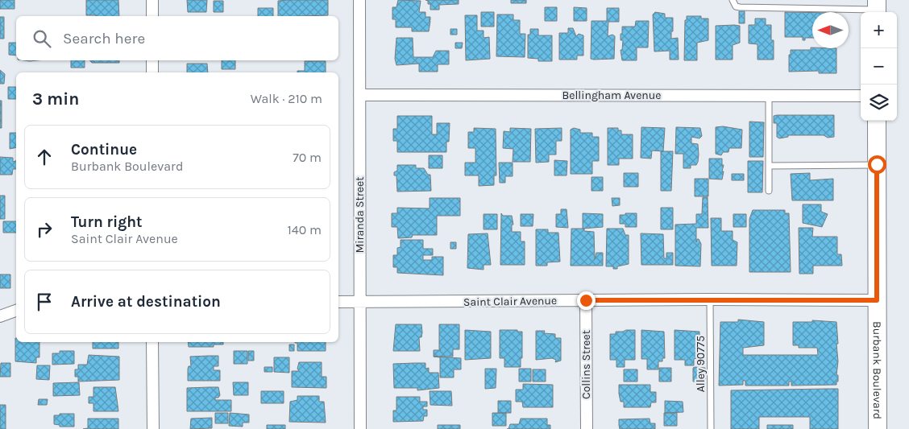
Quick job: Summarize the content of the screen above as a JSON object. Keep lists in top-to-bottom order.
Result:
{
  "streets": {
    "main road": ["Burbank Boulevard"],
    "street": [
      "Bellingham Avenue",
      "Miranda Street",
      "Saint Clair Avenue",
      "Collins Street"
    ],
    "lane": ["Alley 90775"]
  },
  "crossings": [
    ["Bellingham Avenue", "Miranda Street"],
    ["Miranda Street", "Saint Clair Avenue"],
    ["Saint Clair Avenue", "Alley 90775"],
    ["Saint Clair Avenue", "Collins Street"],
    ["Saint Clair Avenue", "Burbank Boulevard"]
  ],
  "north": "left",
  "page": {
    "map_buttons": ["+", "−"],
    "search": "Search here",
    "heading": ["3 min", "Walk · 210 m"],
    "list": [
      ["Continue", "Burbank Boulevard", "70 m"],
      ["Turn right", "Saint Clair Avenue", "140 m"],
      "Arrive at destination"
    ]
  }
}
